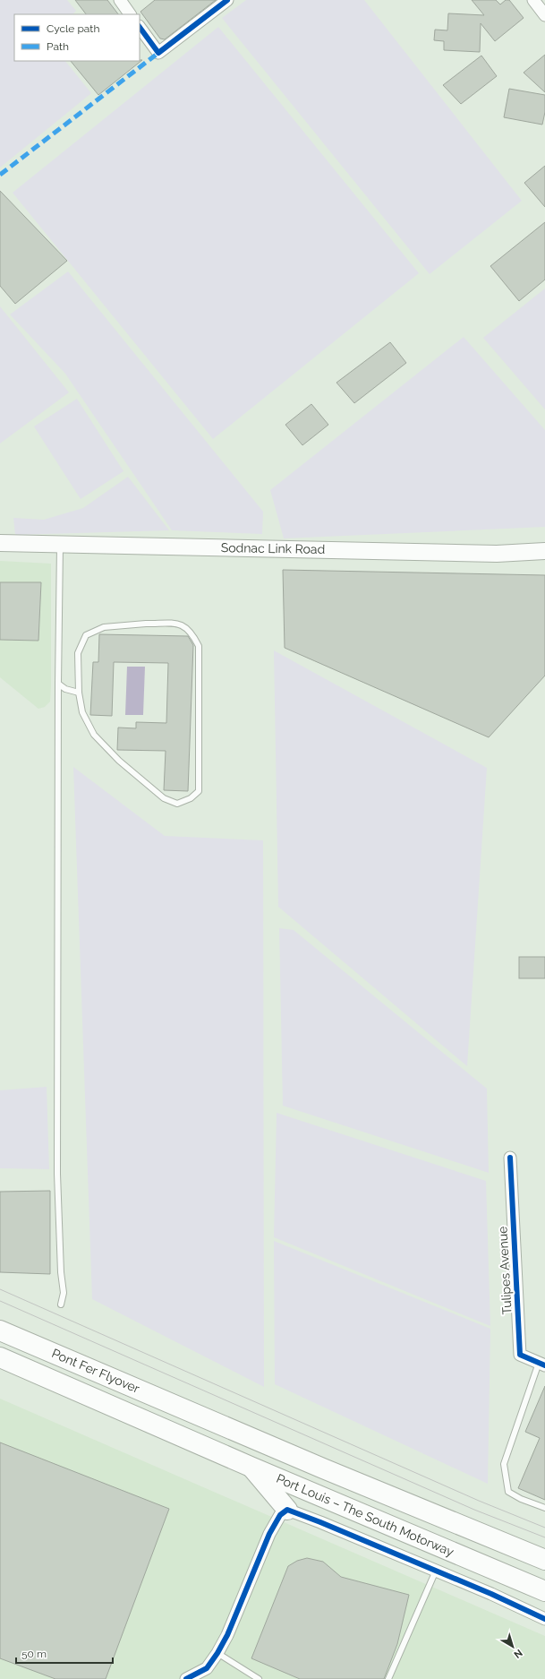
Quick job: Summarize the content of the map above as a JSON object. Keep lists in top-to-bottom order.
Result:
{
  "streets": {
    "highway": ["Pont Fer Flyover", "Port Louis – The South Motorway"],
    "main road": ["Sodnac Link Road"],
    "street": ["Tulipes Avenue"]
  },
  "crossings": [
    ["Pont Fer Flyover", "Port Louis – The South Motorway"]
  ],
  "legend": ["Cycle path", "Path"],
  "scale_bar": "50 m",
  "north": "bottom right"
}
